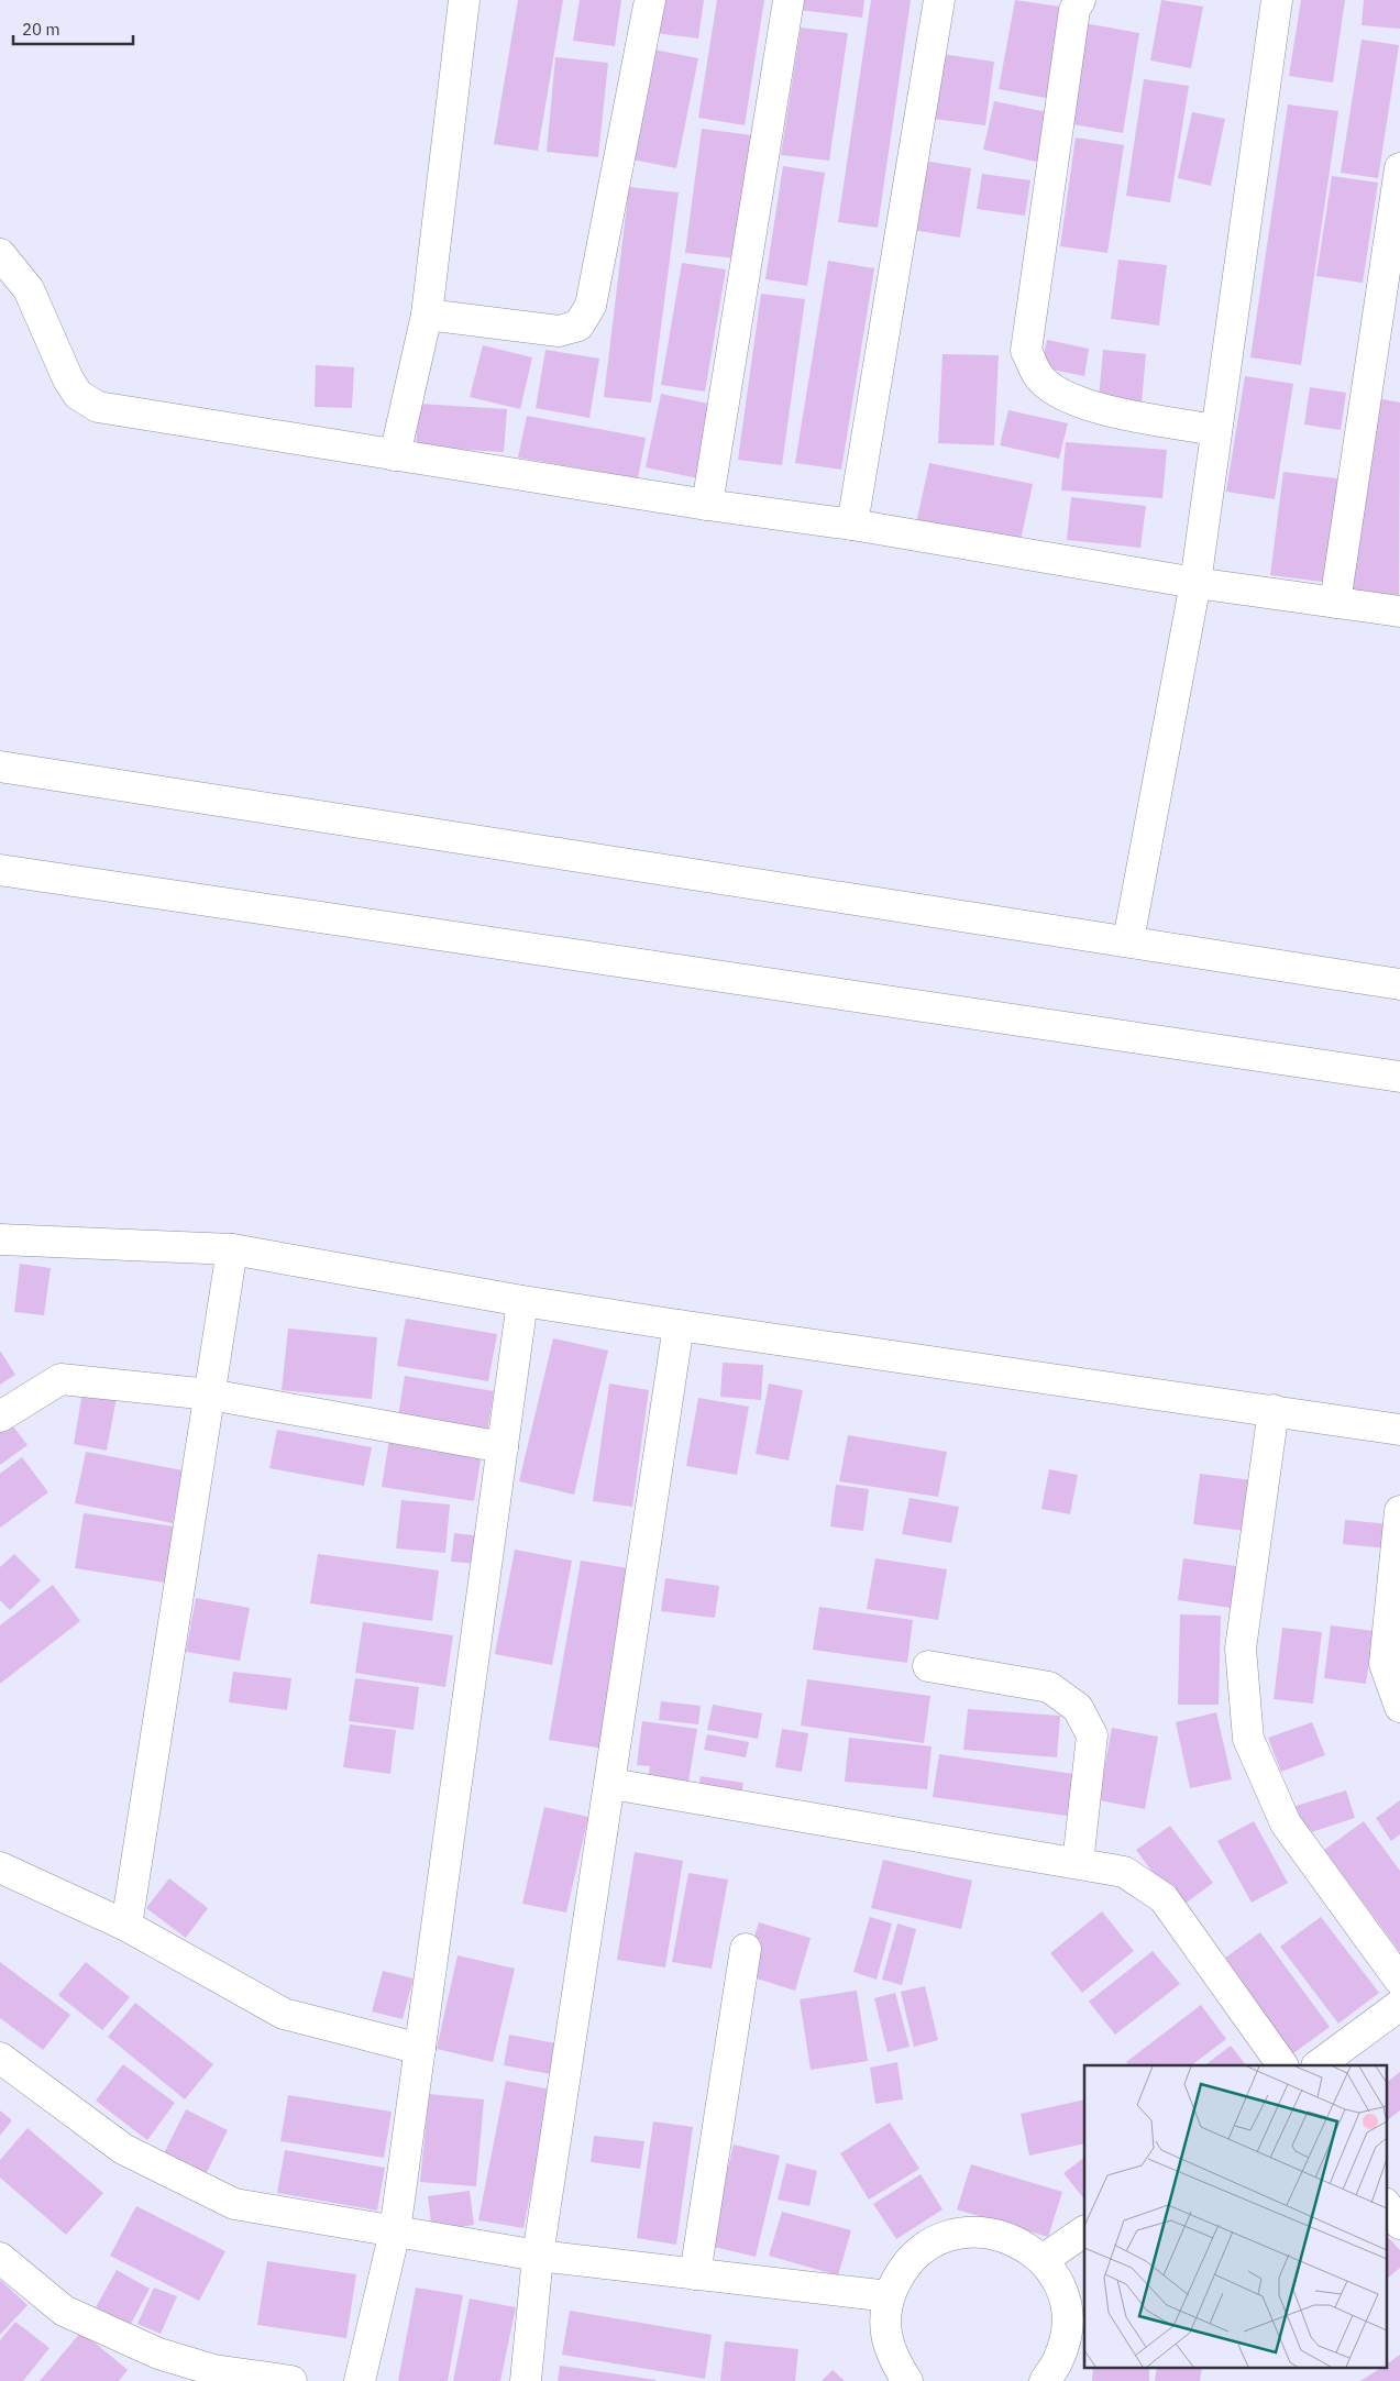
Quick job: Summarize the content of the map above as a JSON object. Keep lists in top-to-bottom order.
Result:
{
  "scale_bar": "20 m"
}
